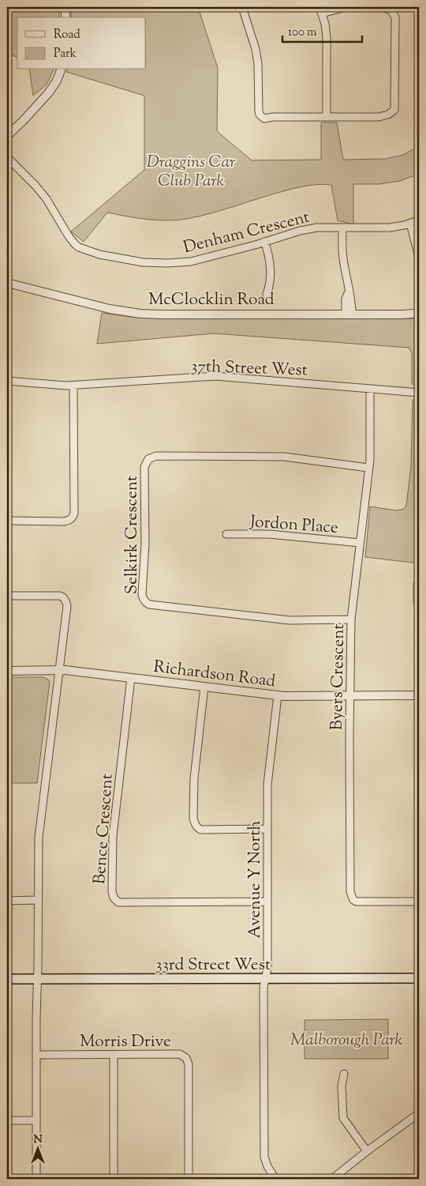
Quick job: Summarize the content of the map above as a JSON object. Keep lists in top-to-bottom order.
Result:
{
  "streets": {
    "main road": ["33rd Street West"],
    "street": [
      "Denham Crescent",
      "McClocklin Road",
      "37th Street West",
      "Jordon Place",
      "Selkirk Crescent",
      "Richardson Road",
      "Byers Crescent",
      "Bence Crescent",
      "Avenue Y North",
      "Morris Drive"
    ]
  },
  "crossings": [
    ["37th Street West", "Byers Crescent"],
    ["Jordon Place", "Byers Crescent"],
    ["Selkirk Crescent", "Byers Crescent"],
    ["Richardson Road", "Byers Crescent"],
    ["Richardson Road", "Bence Crescent"],
    ["Richardson Road", "Avenue Y North"],
    ["Bence Crescent", "Avenue Y North"],
    ["Avenue Y North", "33rd Street West"]
  ],
  "parks": ["Draggins Car Club Park", "Malborough Park"],
  "legend": ["Road", "Park"],
  "scale_bar": "100 m",
  "north": "top"
}
